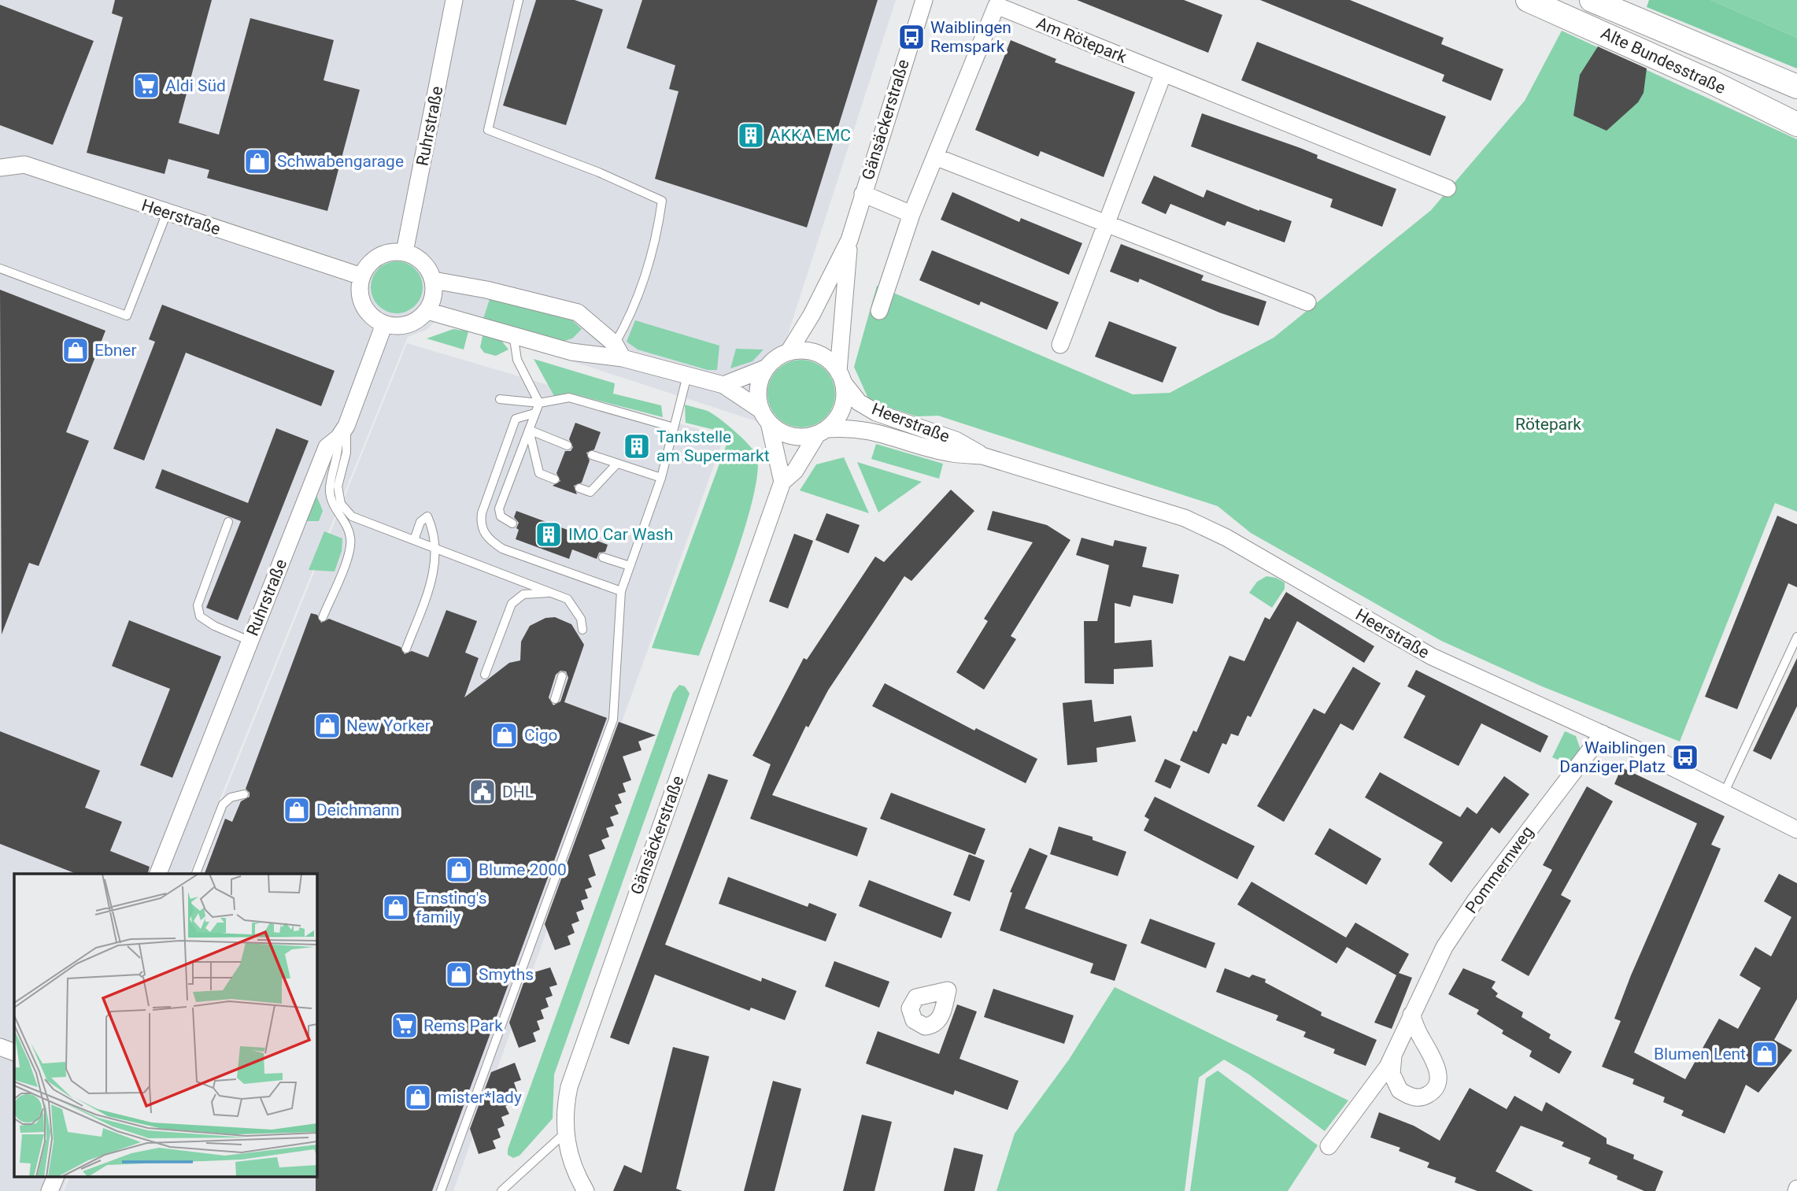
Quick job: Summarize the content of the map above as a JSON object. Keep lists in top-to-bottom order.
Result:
{
  "streets": {
    "main road": ["Alte Bundesstraße"],
    "street": [
      "Am Rötepark",
      "Gänsäckerstraße",
      "Ruhrstraße",
      "Heerstraße",
      "Pommernweg"
    ]
  },
  "crossings": [
    ["Gänsäckerstraße", "Heerstraße"],
    ["Ruhrstraße", "Heerstraße"],
    ["Heerstraße", "Pommernweg"]
  ],
  "parks": ["Rötepark"],
  "places": {
    "bus stop": ["Waiblingen Remspark", "Waiblingen Danziger Platz"],
    "supermarket": ["Aldi Süd", "Rems Park"],
    "building": ["AKKA EMC", "Tankstelle am Supermarkt", "IMO Car Wash"],
    "shop": [
      "Schwabengarage",
      "Ebner",
      "New Yorker",
      "Cigo",
      "Deichmann",
      "Blume 2000",
      "Ernsting's family",
      "Smyths",
      "Blumen Lent",
      "mister*lady"
    ],
    "public building": ["DHL"]
  }
}
